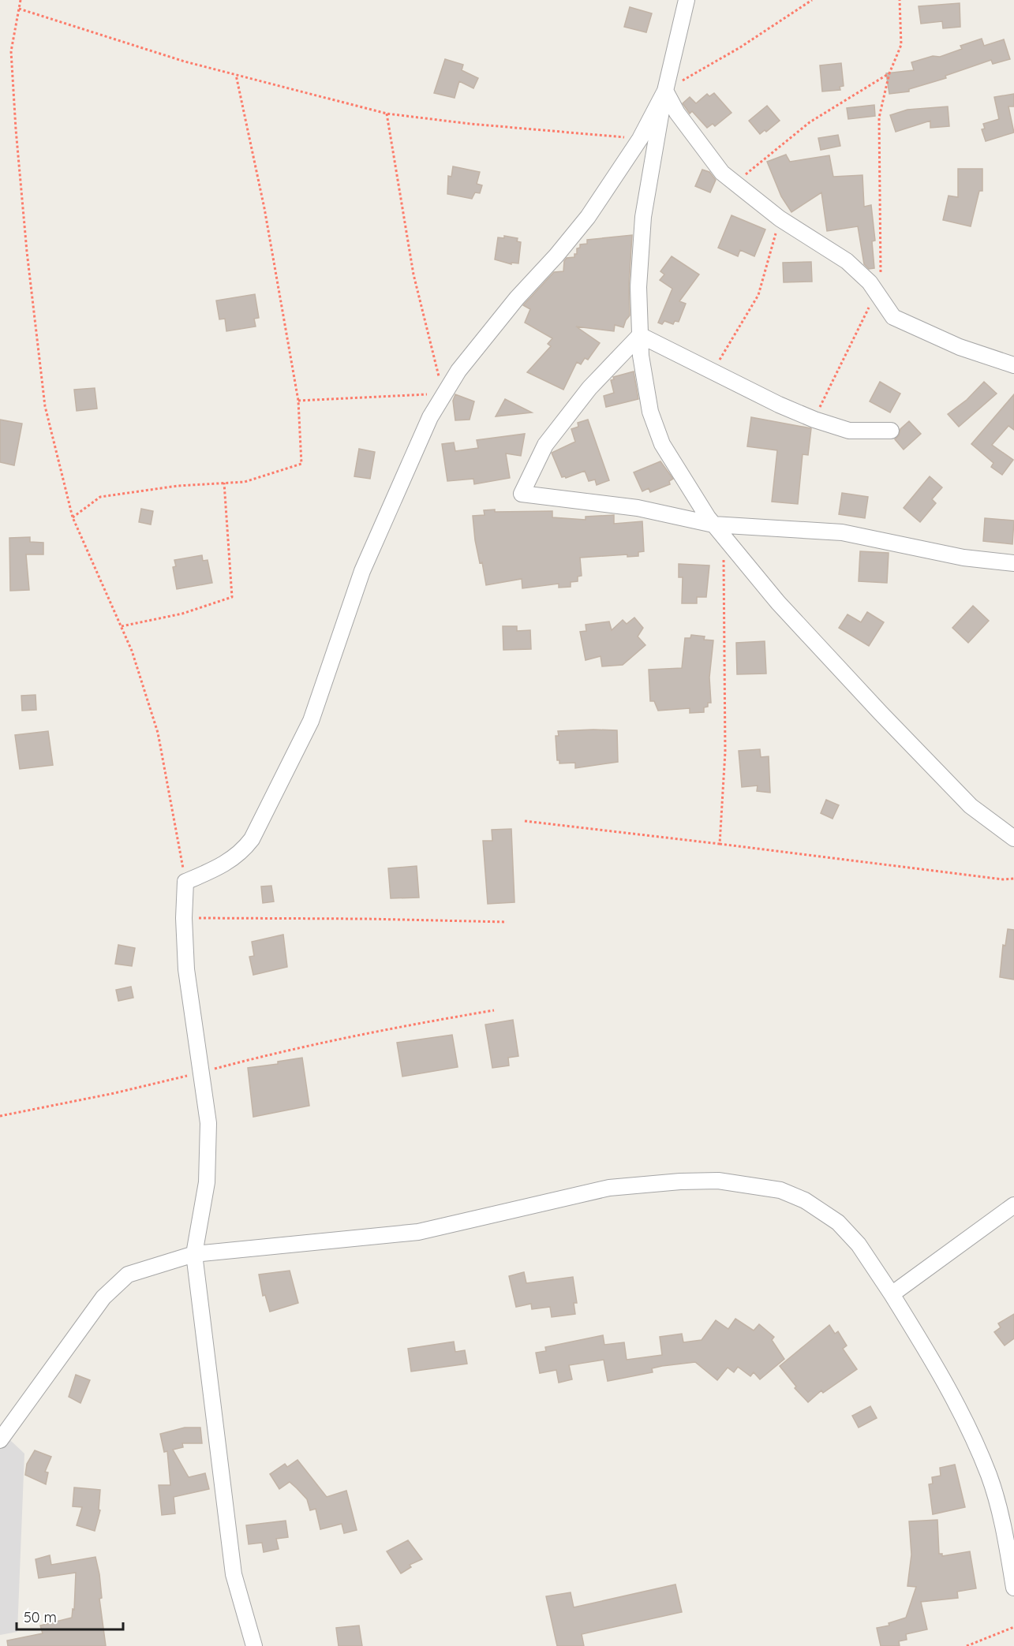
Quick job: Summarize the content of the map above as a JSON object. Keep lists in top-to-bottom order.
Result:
{
  "scale_bar": "50 m"
}
